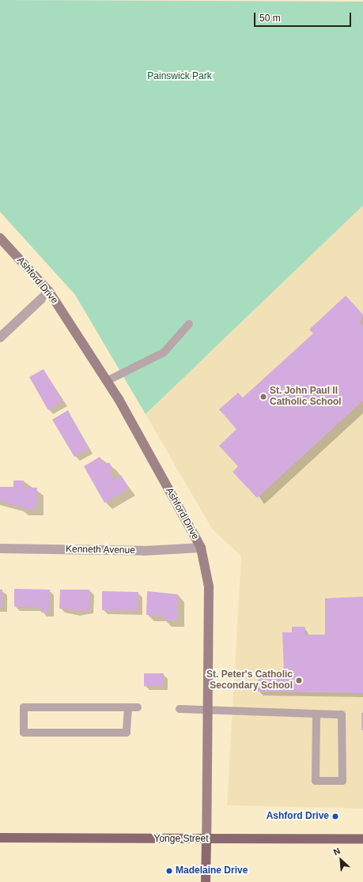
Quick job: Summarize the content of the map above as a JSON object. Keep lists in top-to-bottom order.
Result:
{
  "streets": {
    "main road": ["Ashford Drive", "Yonge Street"],
    "street": ["Kenneth Avenue"]
  },
  "crossings": [
    ["Ashford Drive", "Kenneth Avenue"],
    ["Ashford Drive", "Yonge Street"]
  ],
  "parks": ["Painswick Park"],
  "places": [
    "St. John Paul II Catholic School",
    "St. Peter's Catholic Secondary School",
    "Ashford Drive",
    "Madelaine Drive"
  ],
  "scale_bar": "50 m",
  "north": "top left"
}
